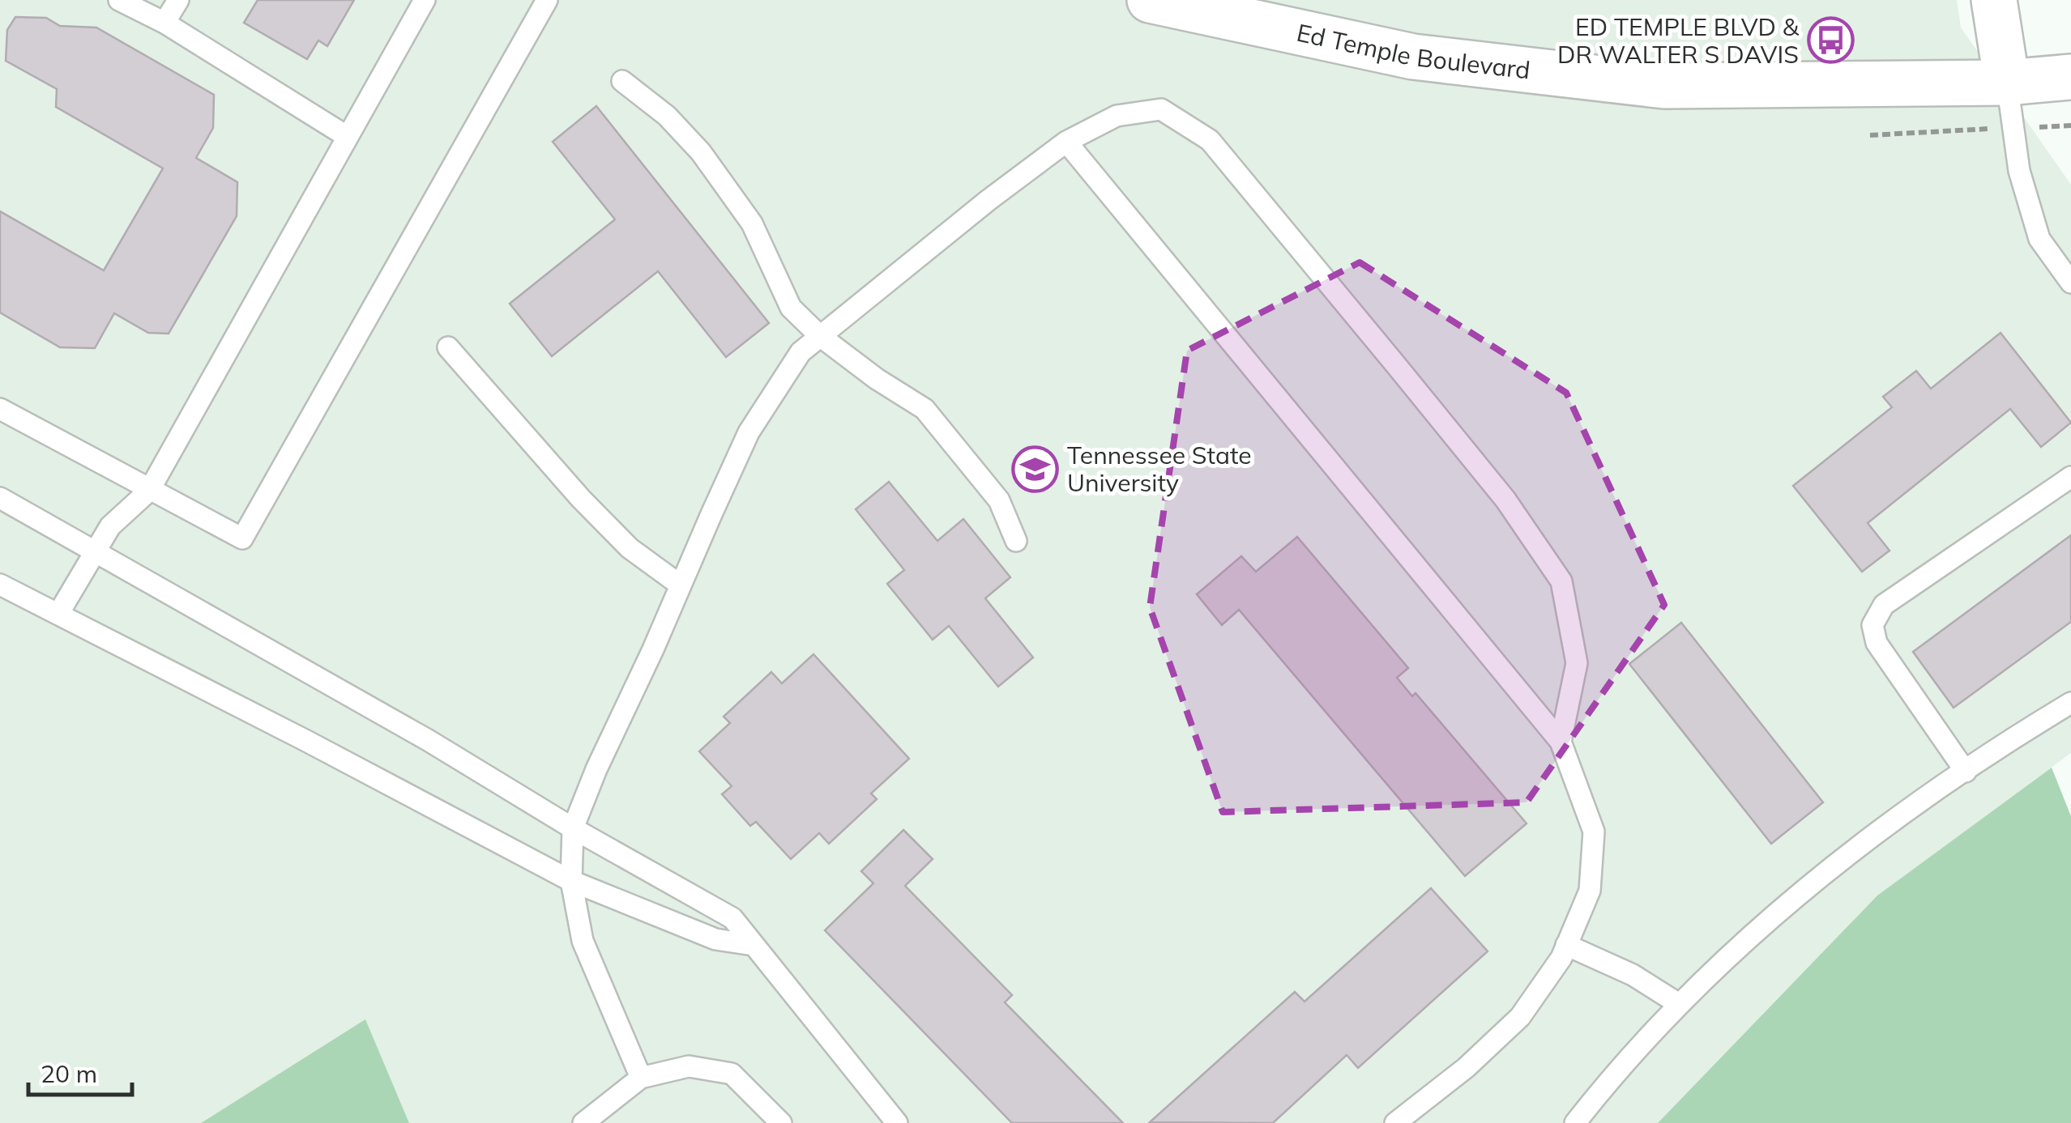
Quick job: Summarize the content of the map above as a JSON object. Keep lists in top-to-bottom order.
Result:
{
  "streets": {
    "main road": ["Ed Temple Boulevard"]
  },
  "places": {
    "bus stop": ["ED TEMPLE BLVD & DR WALTER S DAVIS"],
    "school or university": ["Tennessee State University"]
  },
  "scale_bar": "20 m"
}
